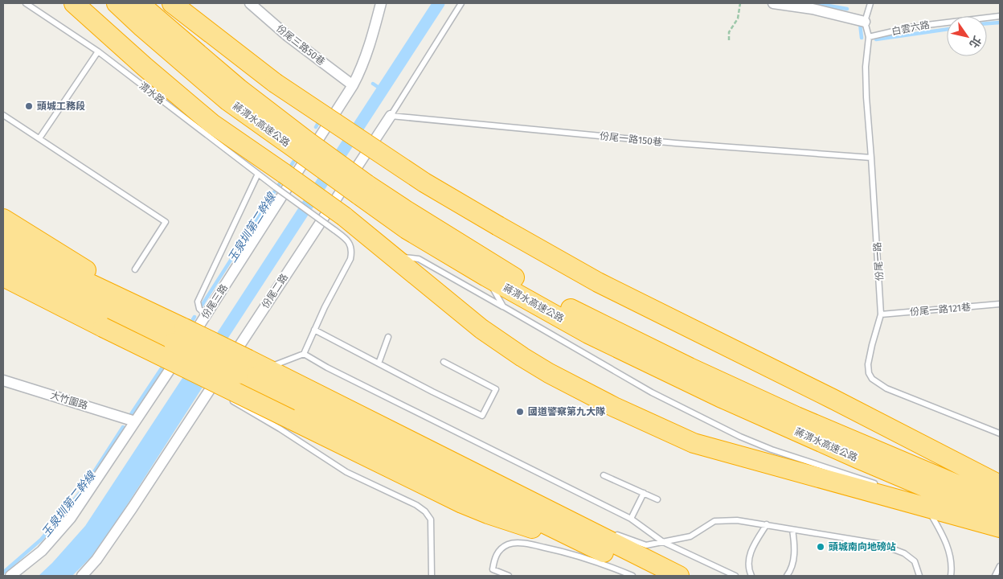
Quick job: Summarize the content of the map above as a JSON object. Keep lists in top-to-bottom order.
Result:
{
  "streets": {
    "highway": ["蔣渭水高速公路"],
    "street": [
      "份尾三路50巷",
      "份尾二路",
      "份尾三路",
      "大竹圍路"
    ],
    "lane": [
      "白雲六路",
      "渭水路",
      "份尾一路150巷",
      "份尾一路",
      "份尾一路121巷"
    ]
  },
  "crossings": [
    ["白雲六路", "份尾一路"],
    ["份尾三路50巷", "份尾三路"],
    ["份尾一路150巷", "份尾一路"],
    ["份尾一路150巷", "份尾二路"],
    ["份尾一路", "份尾一路121巷"],
    ["份尾三路", "大竹圍路"]
  ],
  "water": ["玉泉圳第二幹線"],
  "places": ["頭城工務段", "國道警察第九大隊", "頭城南向地磅站"],
  "north": "bottom right"
}
